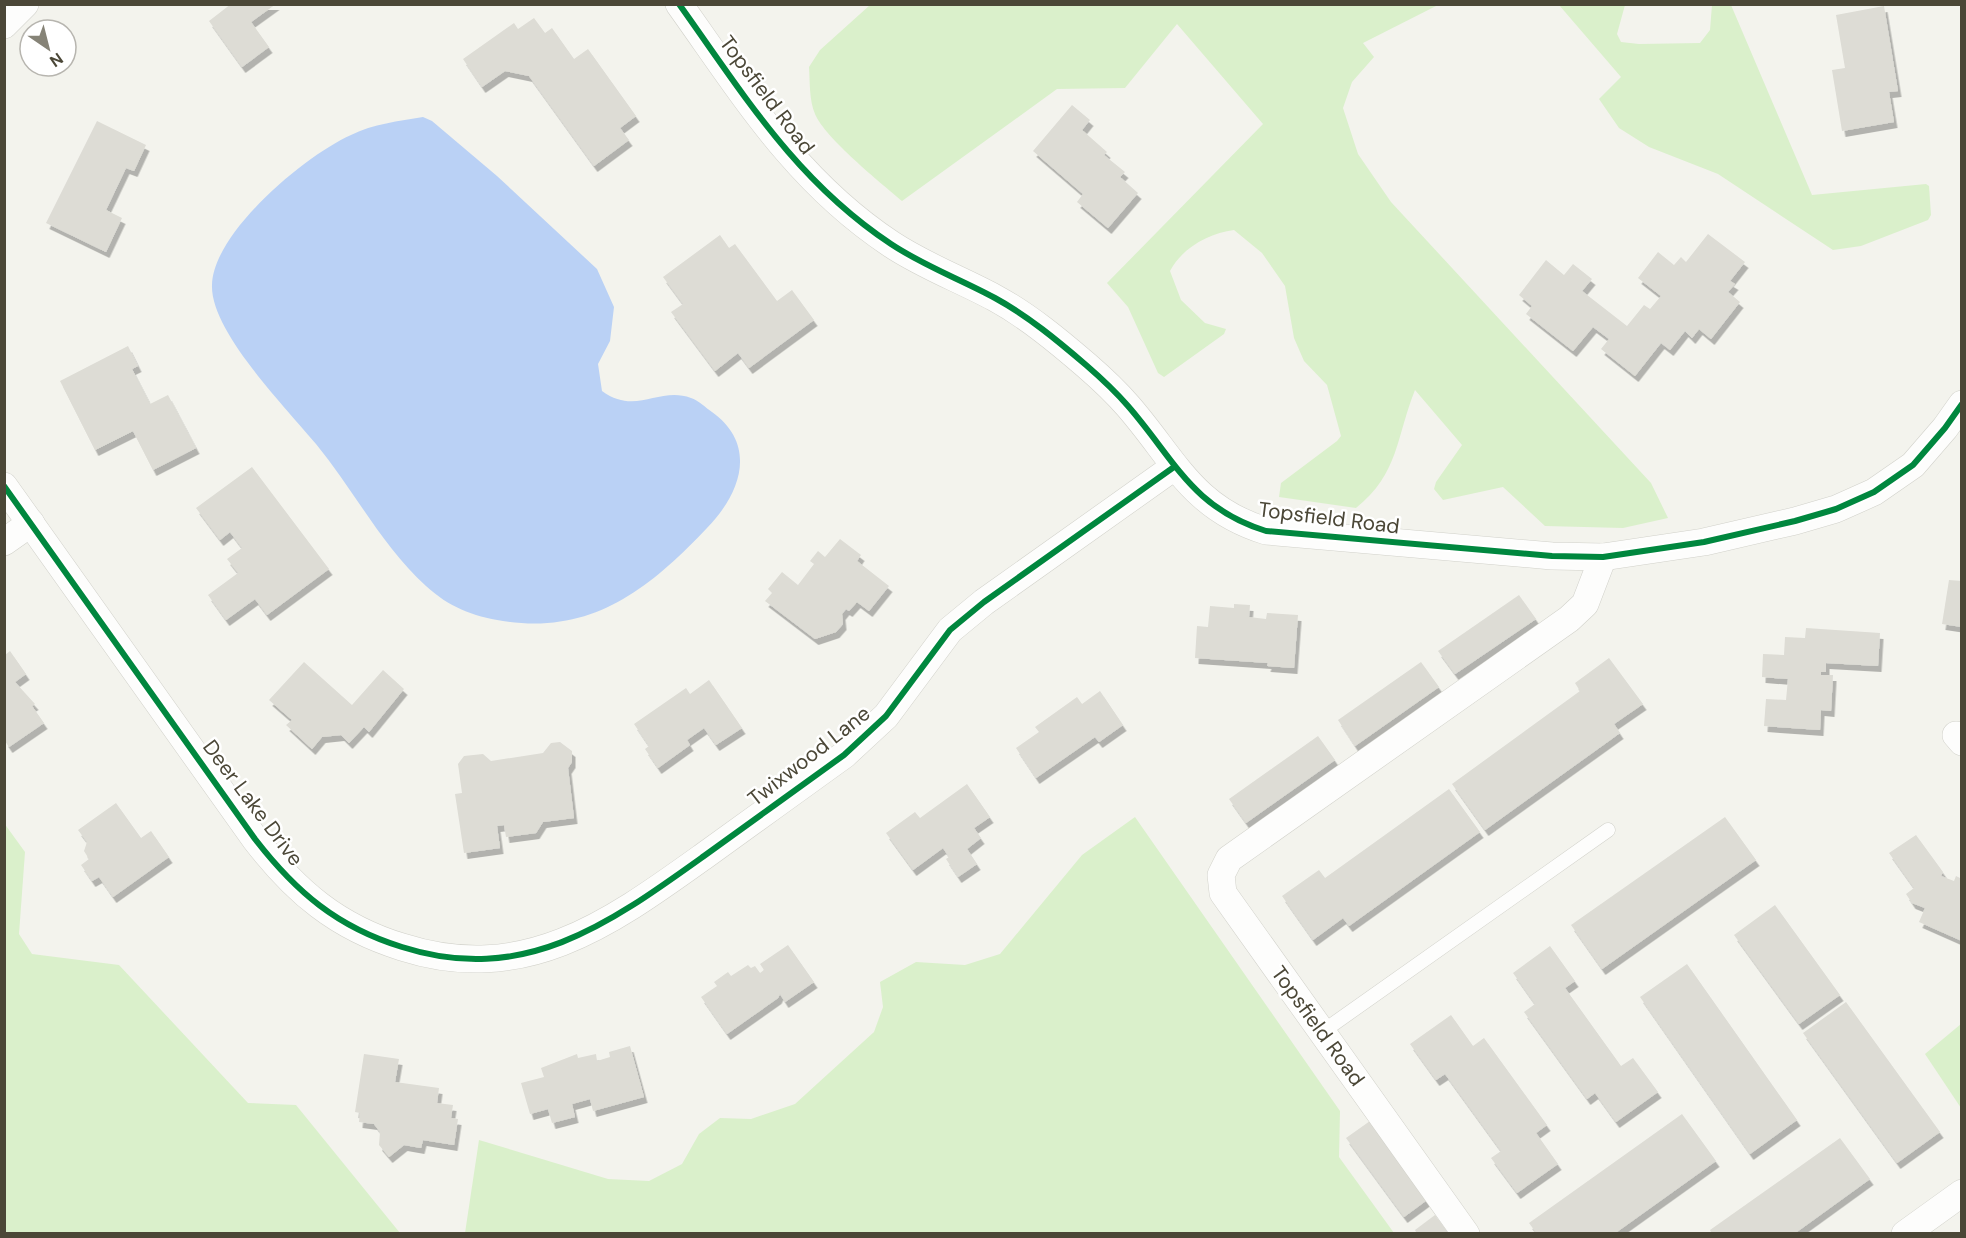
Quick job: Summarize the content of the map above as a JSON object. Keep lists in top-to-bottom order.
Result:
{
  "streets": {
    "street": ["Topsfield Road", "Twixwood Lane", "Deer Lake Drive"]
  },
  "crossings": [
    ["Topsfield Road", "Twixwood Lane"],
    ["Twixwood Lane", "Deer Lake Drive"]
  ],
  "north": "bottom right"
}
